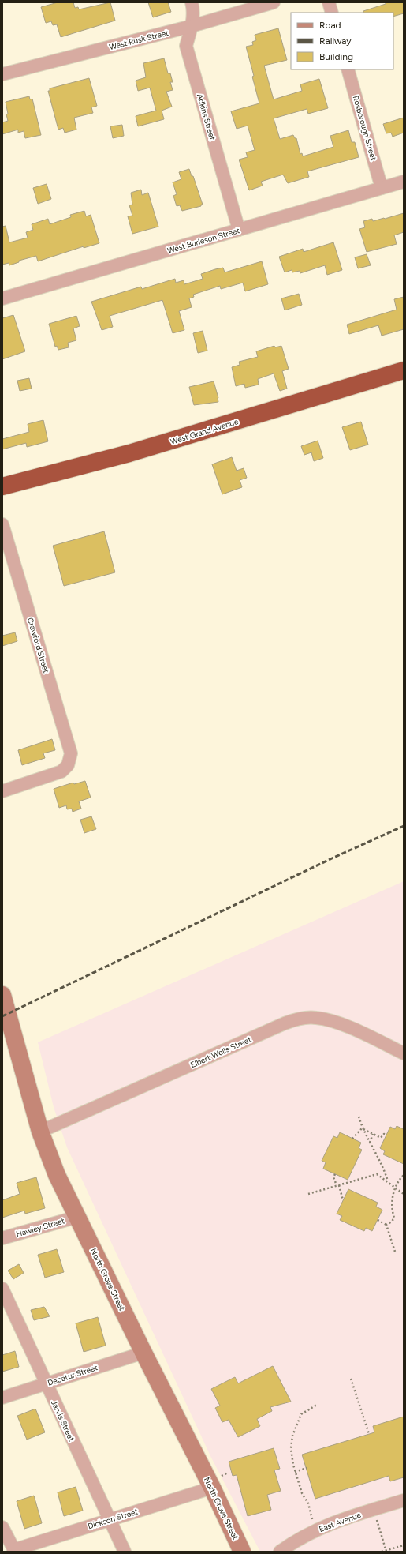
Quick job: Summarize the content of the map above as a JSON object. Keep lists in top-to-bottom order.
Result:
{
  "streets": {
    "highway": ["West Grand Avenue"],
    "main road": ["North Grove Street"],
    "street": [
      "West Rusk Street",
      "Adkins Street",
      "Rosborough Street",
      "West Burleson Street",
      "Crawford Street",
      "Elbert Wells Street",
      "Hawley Street",
      "Decatur Street",
      "Jarvis Street",
      "Dickson Street",
      "East Avenue"
    ]
  },
  "crossings": [
    ["West Rusk Street", "Adkins Street"],
    ["Adkins Street", "West Burleson Street"],
    ["Rosborough Street", "West Burleson Street"],
    ["Elbert Wells Street", "North Grove Street"],
    ["Hawley Street", "North Grove Street"],
    ["North Grove Street", "Decatur Street"],
    ["North Grove Street", "Dickson Street"],
    ["Decatur Street", "Jarvis Street"],
    ["Jarvis Street", "Dickson Street"]
  ],
  "legend": ["Road", "Railway", "Building"]
}
